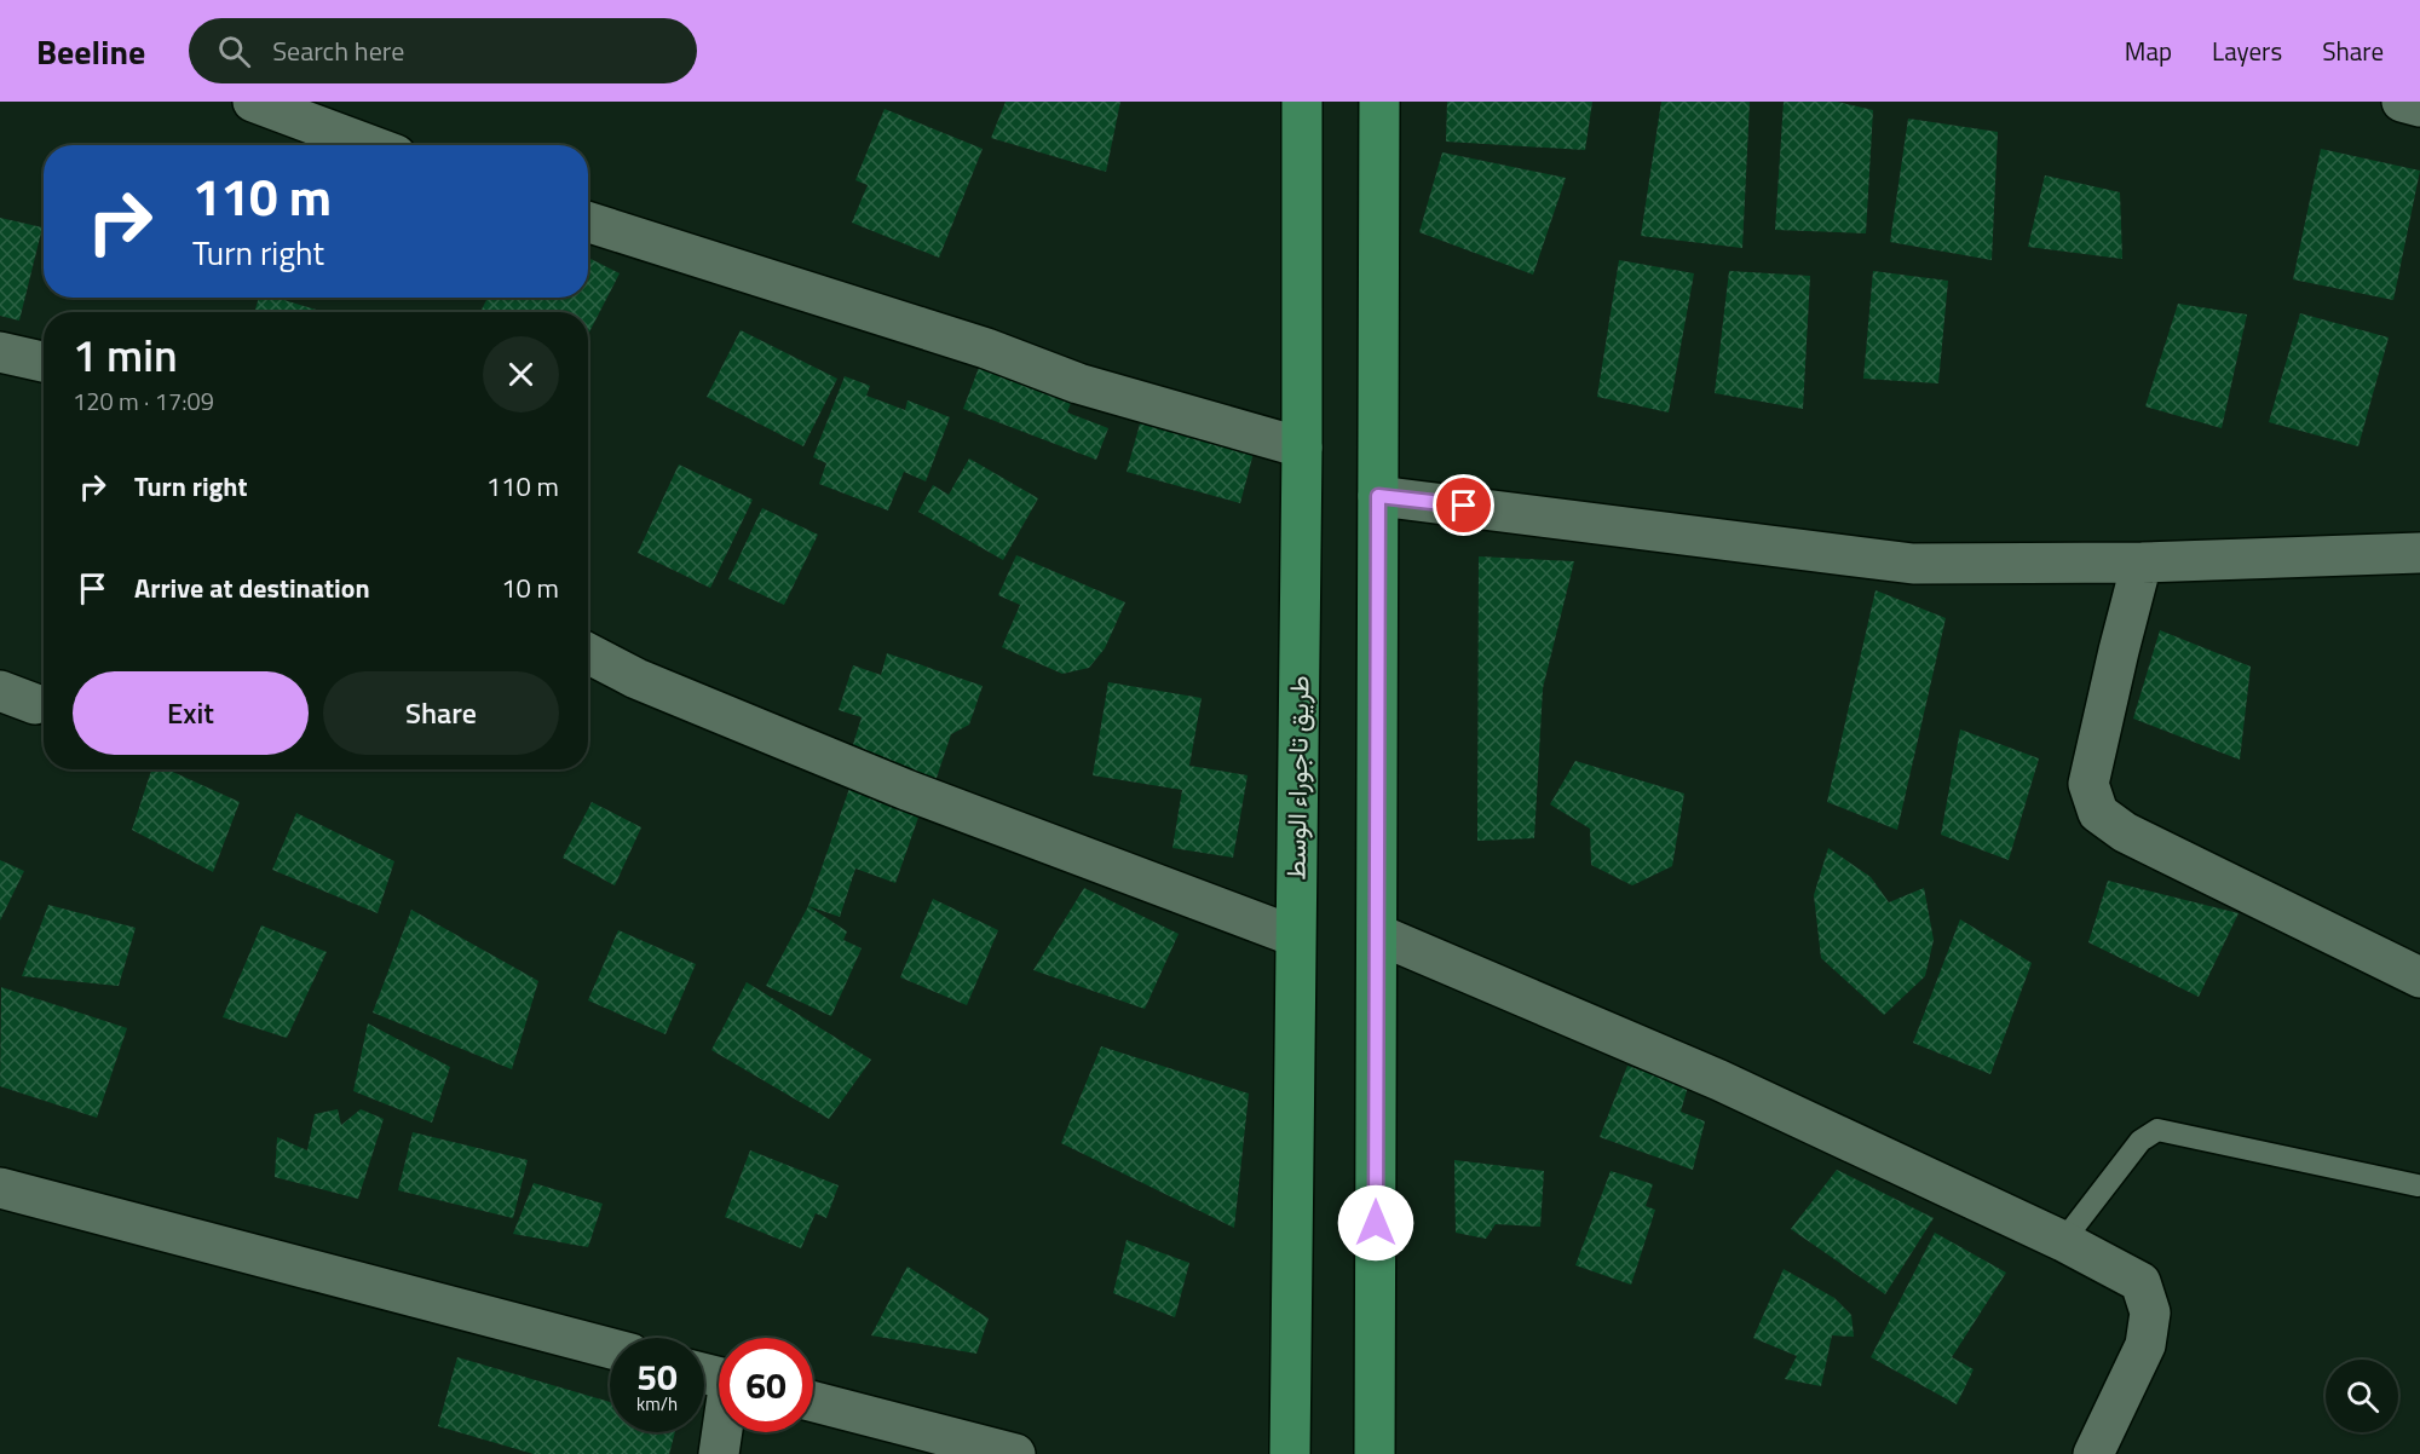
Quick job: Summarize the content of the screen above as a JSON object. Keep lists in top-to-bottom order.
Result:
{
  "streets": {
    "main road": ["طريق تاجوراء الوسط"]
  },
  "page": {
    "header": "Beeline",
    "search": "Search here",
    "nav": ["Map", "Layers", "Share"],
    "turn": ["110 m", "Turn right"],
    "heading": ["1 min", "120 m · 17:09"],
    "list": [
      {
        "name": "Turn right",
        "value": "110 m"
      },
      {
        "name": "Arrive at destination",
        "value": "10 m"
      }
    ],
    "buttons": ["Exit", "Share"],
    "speed": "50 km/h",
    "limit": "60"
  }
}
